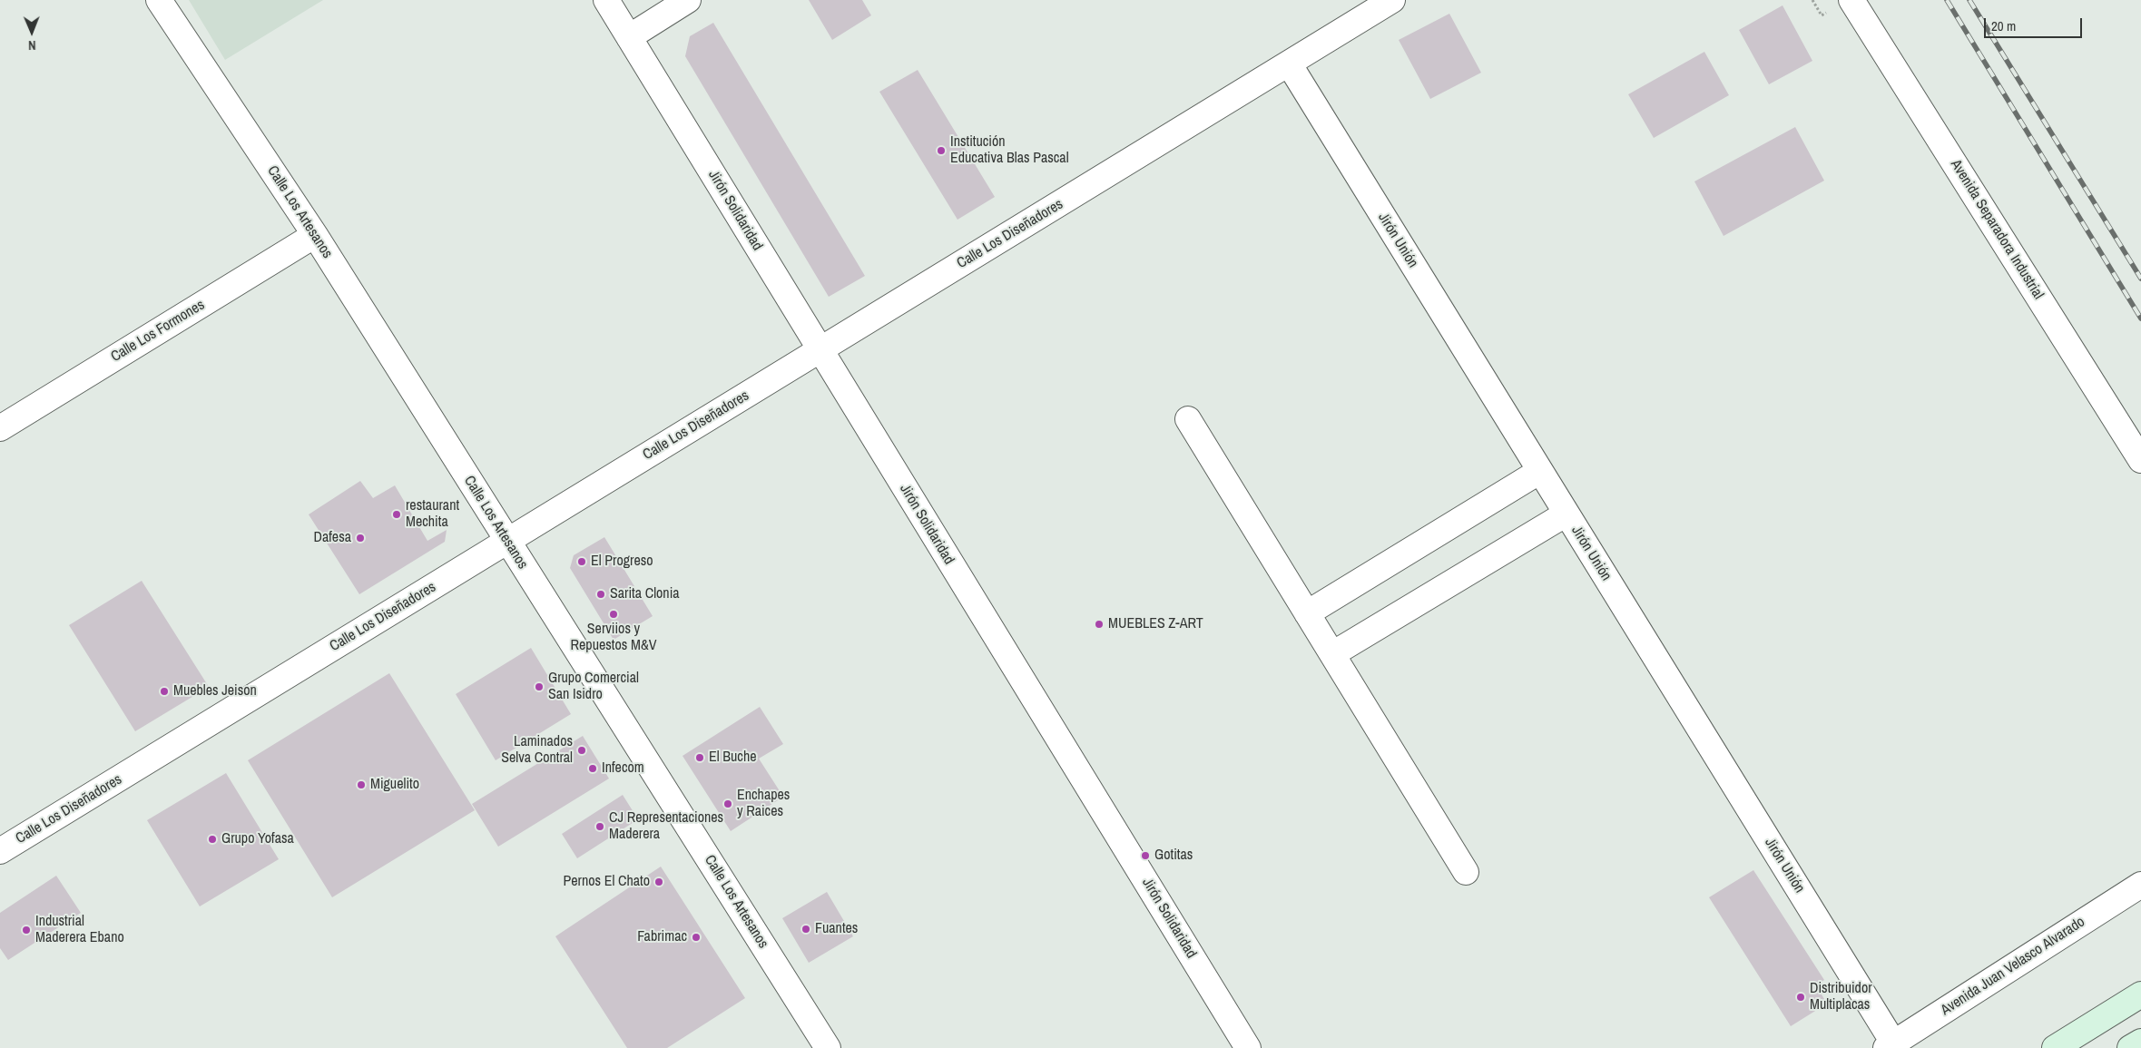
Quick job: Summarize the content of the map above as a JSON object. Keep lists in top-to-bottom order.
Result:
{
  "streets": {
    "street": [
      "Jirón Solidaridad",
      "Calle Los Artesanos",
      "Avenida Separadora Industrial",
      "Calle Los Diseñadores",
      "Jirón Unión",
      "Calle Los Formones",
      "Avenida Juan Velasco Alvarado"
    ]
  },
  "crossings": [
    ["Jirón Solidaridad", "Calle Los Diseñadores"],
    ["Calle Los Artesanos", "Calle Los Diseñadores"],
    ["Calle Los Artesanos", "Calle Los Formones"],
    ["Calle Los Diseñadores", "Jirón Unión"],
    ["Jirón Unión", "Avenida Juan Velasco Alvarado"]
  ],
  "places": [
    "Institución Educativa Blas Pascal",
    "restaurant Mechita",
    "Dafesa",
    "El Progreso",
    "Sarita Clonia",
    "Serviios y Repuestos M&V",
    "MUEBLES Z-ART",
    "Grupo Comercial San Isidro",
    "Muebles Jeison",
    "Laminados Selva Contral",
    "El Buche",
    "Infecom",
    "Miguelito",
    "Enchapes y Raices",
    "CJ Representaciones Maderera",
    "Grupo Yofasa",
    "Gotitas",
    "Pernos El Chato",
    "Fuantes",
    "Industrial Maderera Ebano",
    "Fabrimac",
    "Distribuidor Multiplacas"
  ],
  "scale_bar": "20 m",
  "north": "bottom"
}
